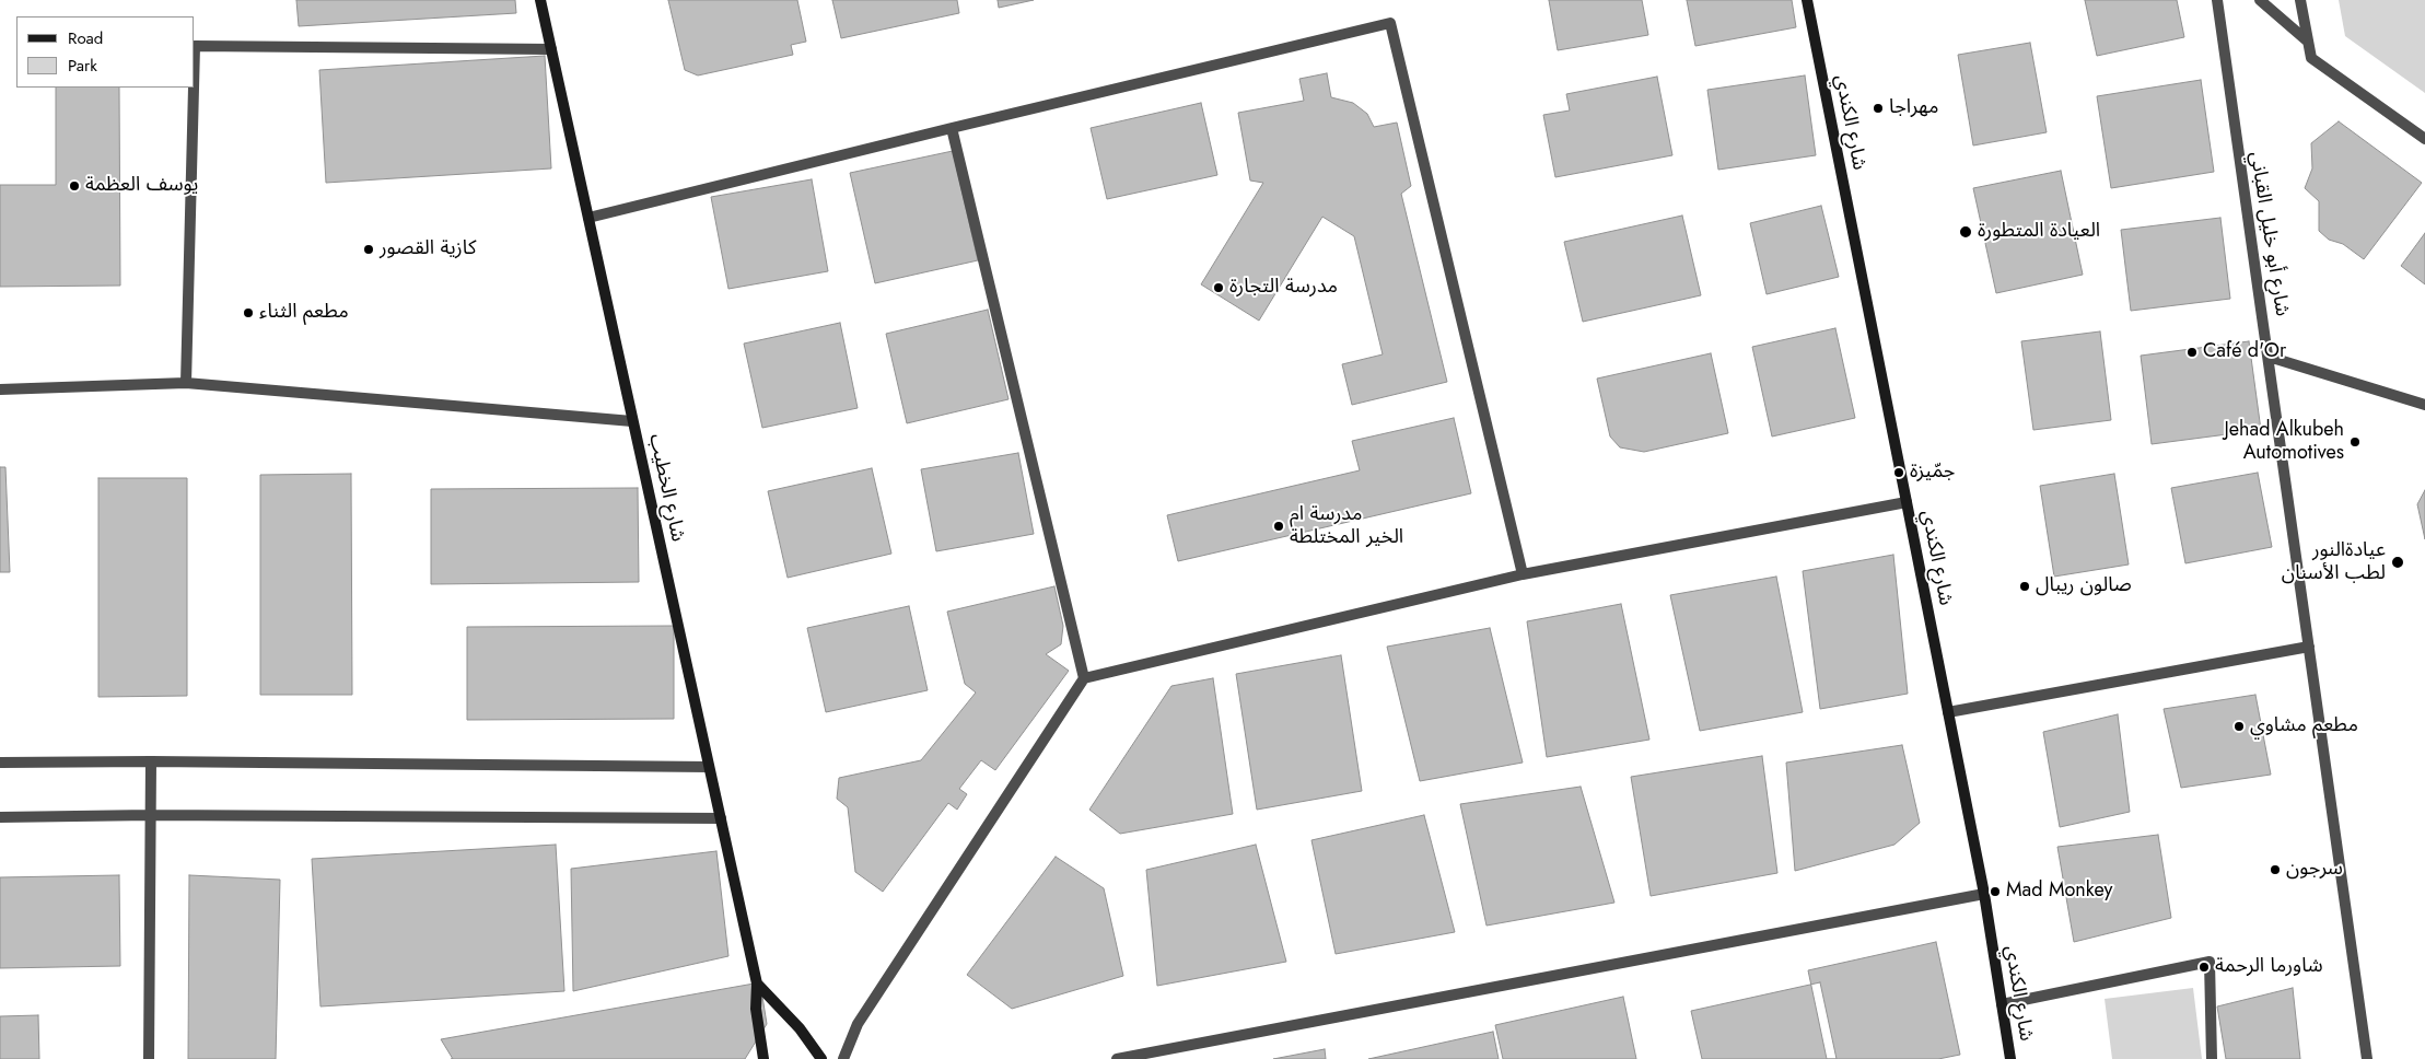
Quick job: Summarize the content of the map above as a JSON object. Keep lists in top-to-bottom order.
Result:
{
  "streets": {
    "main road": ["شارع الكندي", "شارع الخطيب"],
    "street": ["شارع أبو خليل القباني"]
  },
  "places": [
    "مهراجا",
    "يوسف العظمة",
    "العيادة المتطورة",
    "كازية القصور",
    "مدرسة التجارة",
    "مطعم الثناء",
    "Café d'Or",
    "Jehad Alkubeh Automotives",
    "جمّيزة",
    "مدرسة ام الخير المختلطة",
    "عيادةالنور لطب الأسنان",
    "صالون ريبال",
    "مطعم مشاوي",
    "سرجون",
    "Mad Monkey",
    "شاورما الرحمة"
  ],
  "legend": ["Road", "Park"]
}
